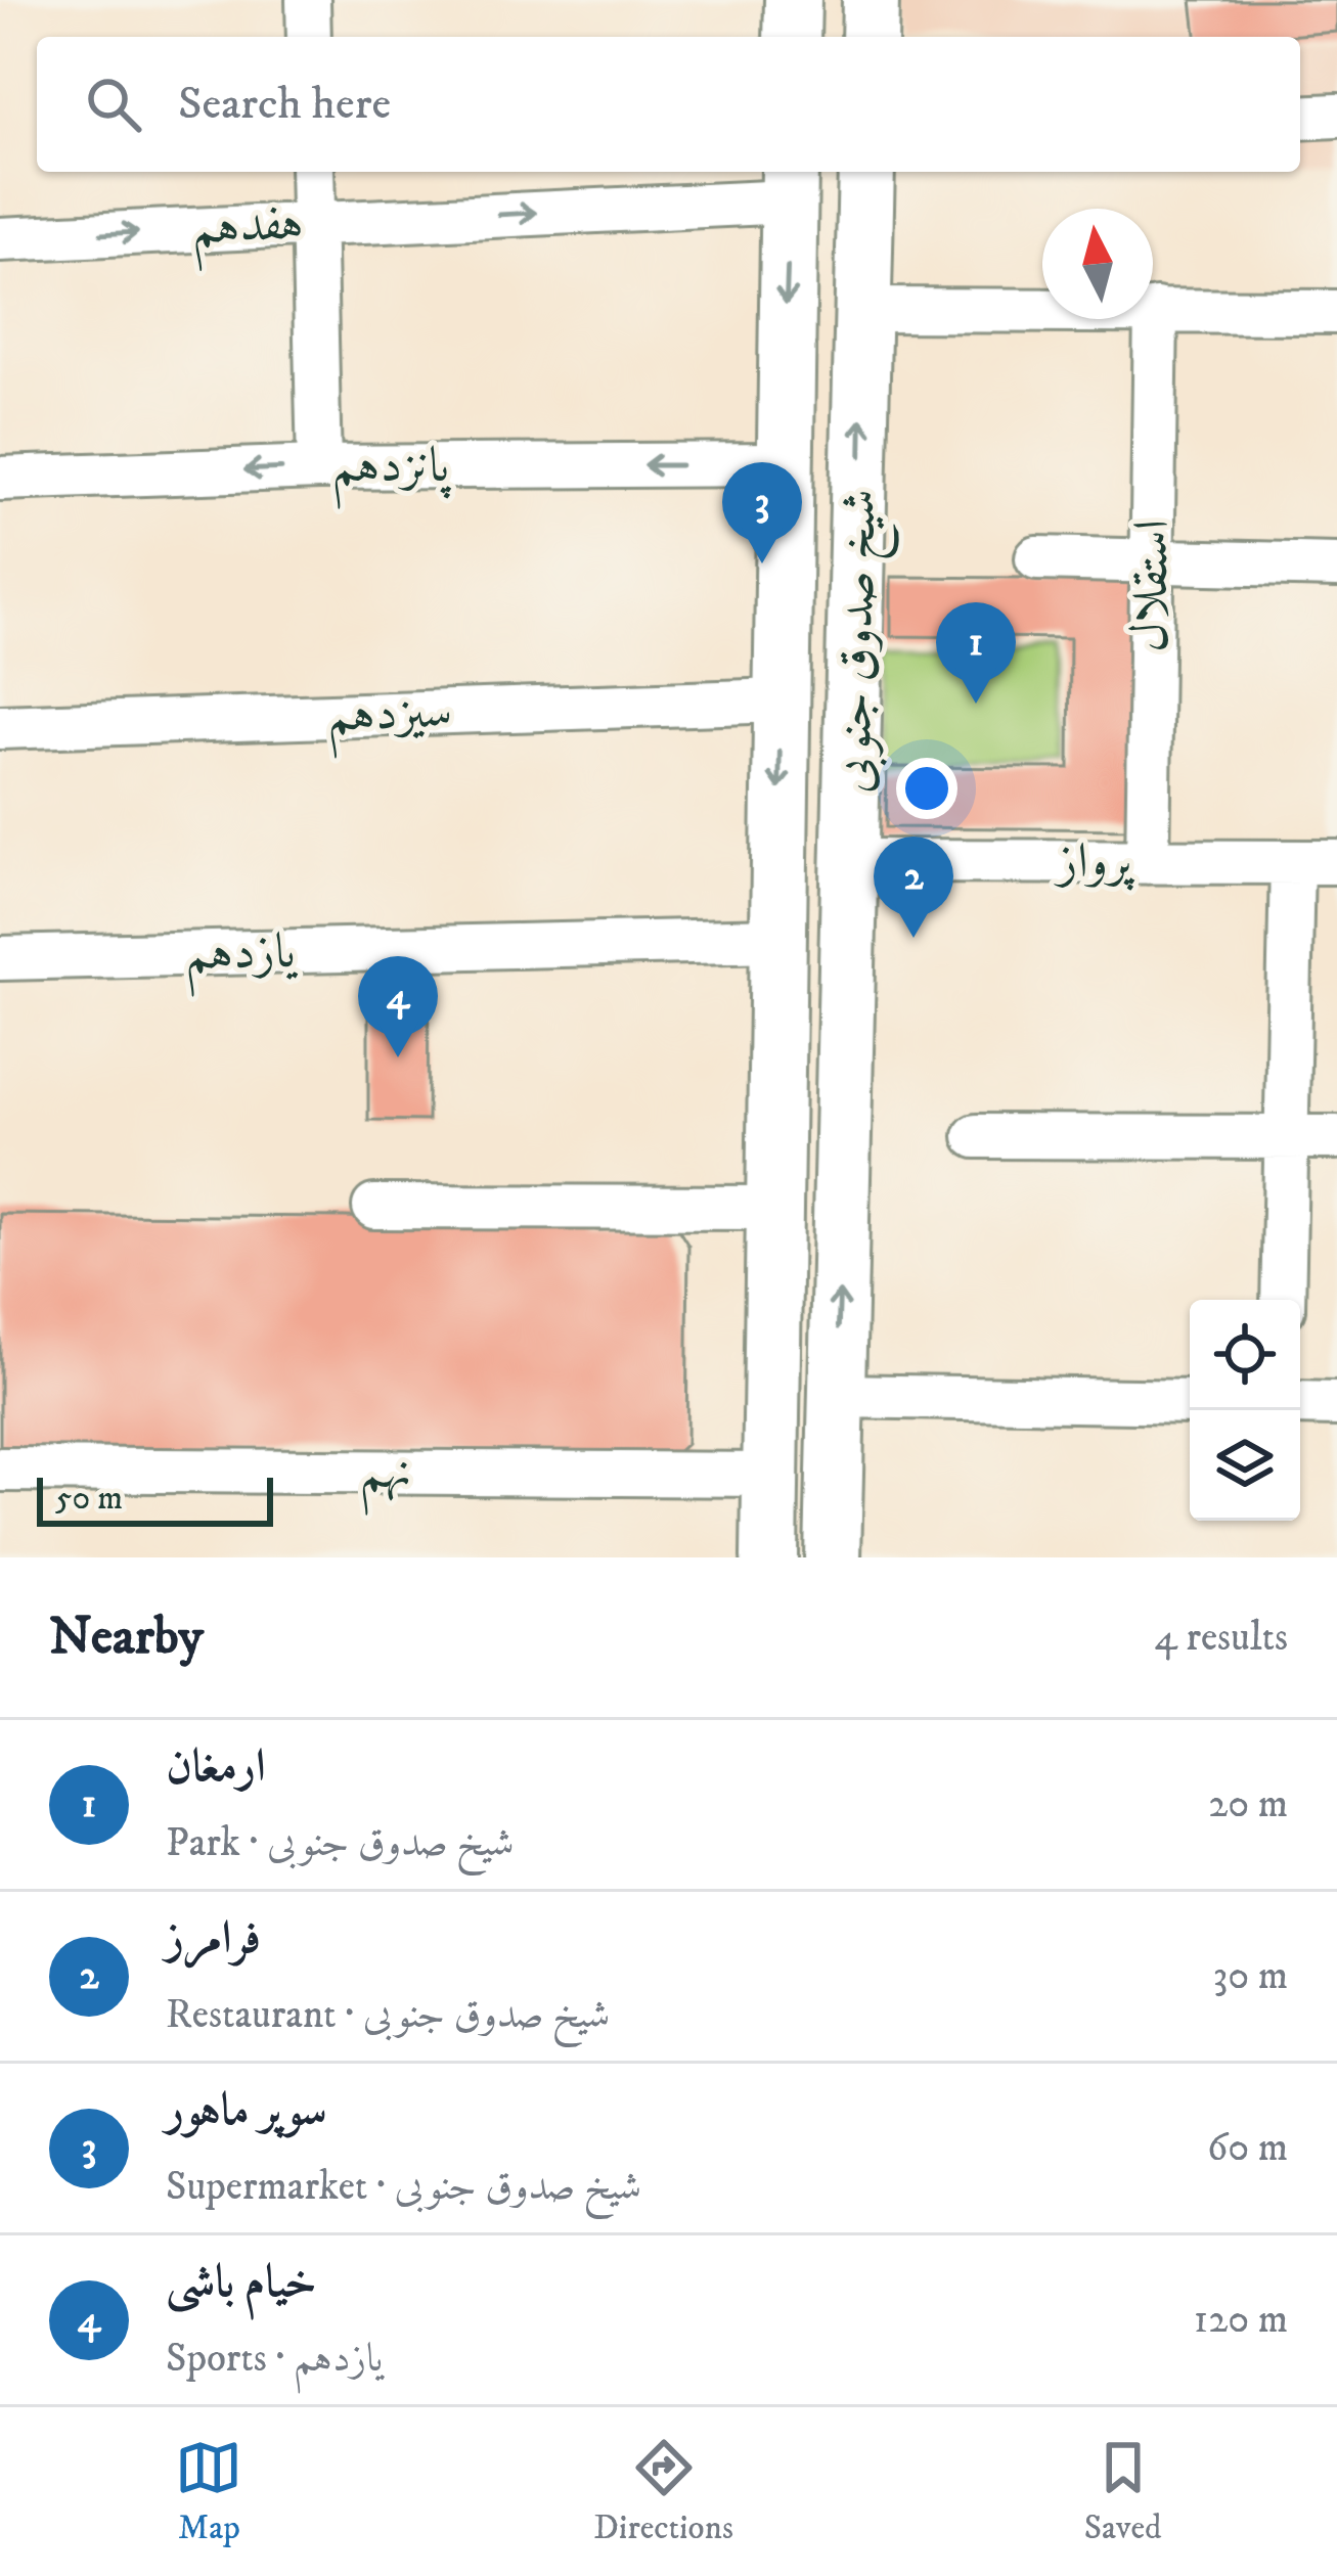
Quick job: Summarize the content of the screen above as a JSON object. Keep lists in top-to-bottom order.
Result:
{
  "streets": {
    "main road": ["شیخ صدوق جنوبی"],
    "street": [
      "هفدهم",
      "پانزدهم",
      "استقلال",
      "سیزدهم",
      "پرواز",
      "یازدهم",
      "نهم"
    ]
  },
  "crossings": [
    ["هفدهم", "شیخ صدوق جنوبی"],
    ["پانزدهم", "شیخ صدوق جنوبی"],
    ["استقلال", "پرواز"],
    ["شیخ صدوق جنوبی", "سیزدهم"],
    ["شیخ صدوق جنوبی", "پرواز"],
    ["شیخ صدوق جنوبی", "یازدهم"],
    ["شیخ صدوق جنوبی", "نهم"]
  ],
  "one_way": ["هفدهم", "پانزدهم"],
  "scale_bar": "50 m",
  "north": "top",
  "page": {
    "search": "Search here",
    "pins": [
      "3",
      "1",
      "2",
      "4"
    ],
    "scale": "50 m",
    "heading": ["Nearby", "4 results"],
    "list": [
      {
        "mark": "1",
        "name": "ارمغان",
        "note": "Park · شیخ صدوق جنوبی",
        "value": "20 m"
      },
      {
        "mark": "2",
        "name": "فرامرز",
        "note": "Restaurant · شیخ صدوق جنوبی",
        "value": "30 m"
      },
      {
        "mark": "3",
        "name": "سوپر ماهور",
        "note": "Supermarket · شیخ صدوق جنوبی",
        "value": "60 m"
      },
      {
        "mark": "4",
        "name": "خیام باشی",
        "note": "Sports · یازدهم",
        "value": "120 m"
      }
    ],
    "nav": ["Map", "Directions", "Saved"]
  }
}
